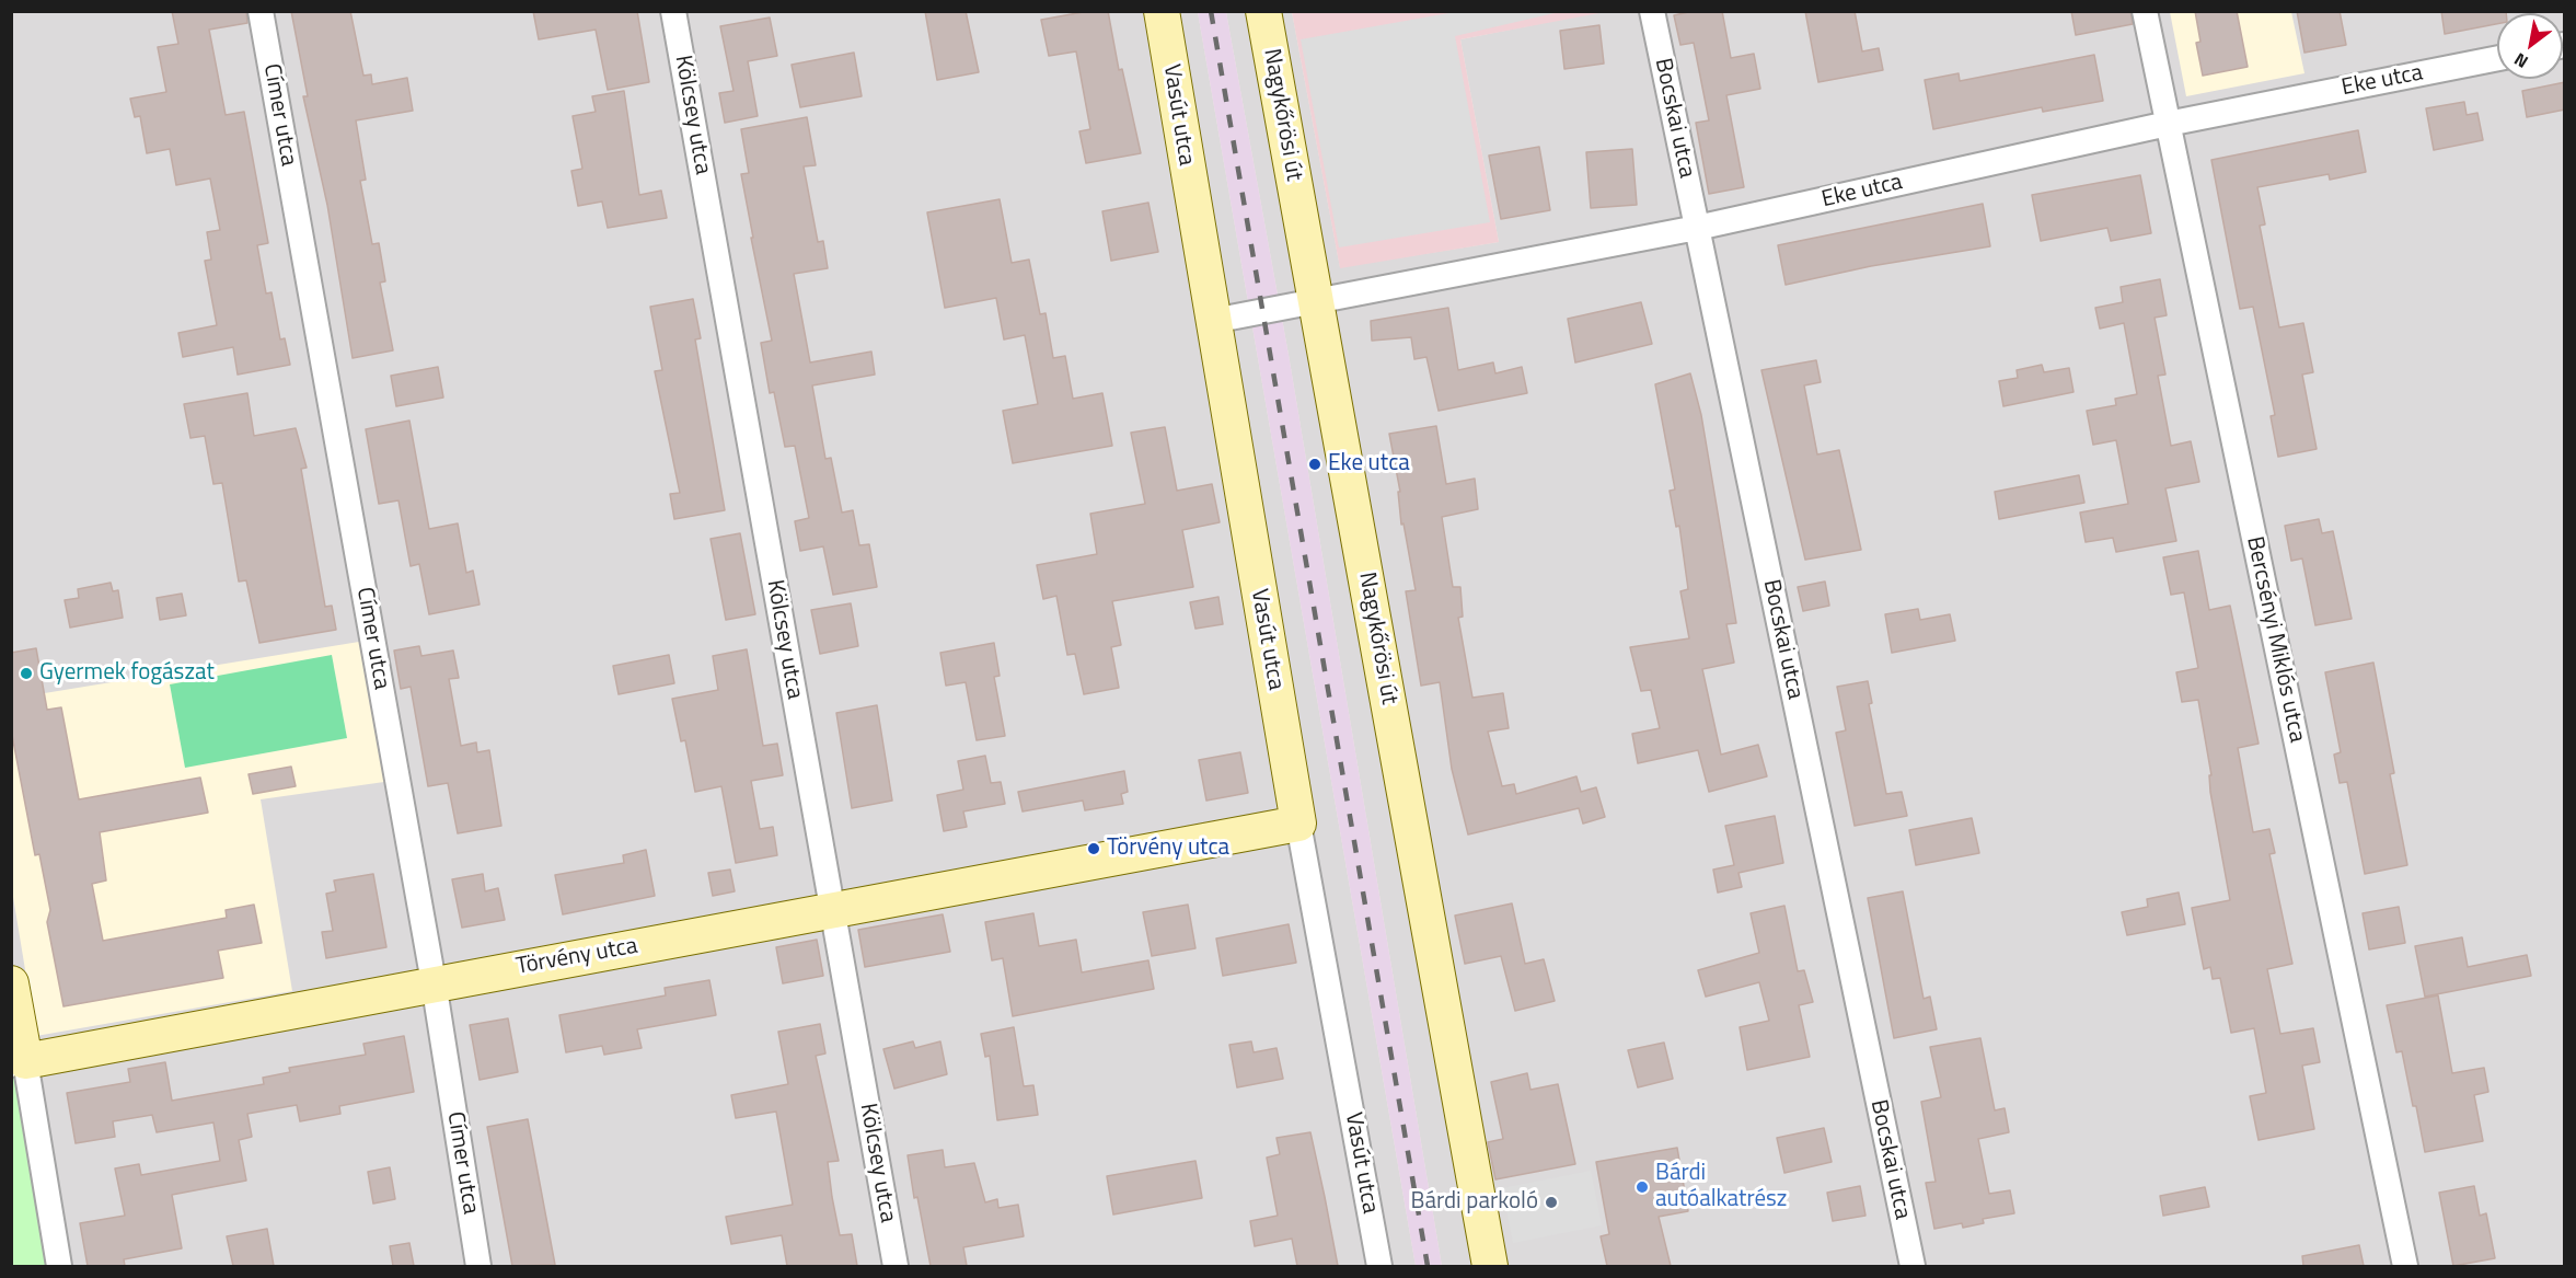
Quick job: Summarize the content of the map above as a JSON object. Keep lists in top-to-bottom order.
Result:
{
  "streets": {
    "street": [
      "Eke utca",
      "Címer utca",
      "Kölcsey utca",
      "Vasút utca",
      "Nagykőrösi út",
      "Bocskai utca",
      "Bercsényi Miklós utca",
      "Törvény utca"
    ]
  },
  "crossings": [
    ["Eke utca", "Vasút utca"],
    ["Eke utca", "Nagykőrösi út"],
    ["Eke utca", "Bocskai utca"],
    ["Eke utca", "Bercsényi Miklós utca"],
    ["Címer utca", "Törvény utca"],
    ["Kölcsey utca", "Törvény utca"],
    ["Vasút utca", "Törvény utca"]
  ],
  "places": [
    "Eke utca",
    "Gyermek fogászat",
    "Törvény utca",
    "Bárdi autóalkatrész",
    "Bárdi parkoló"
  ],
  "north": "bottom left"
}
